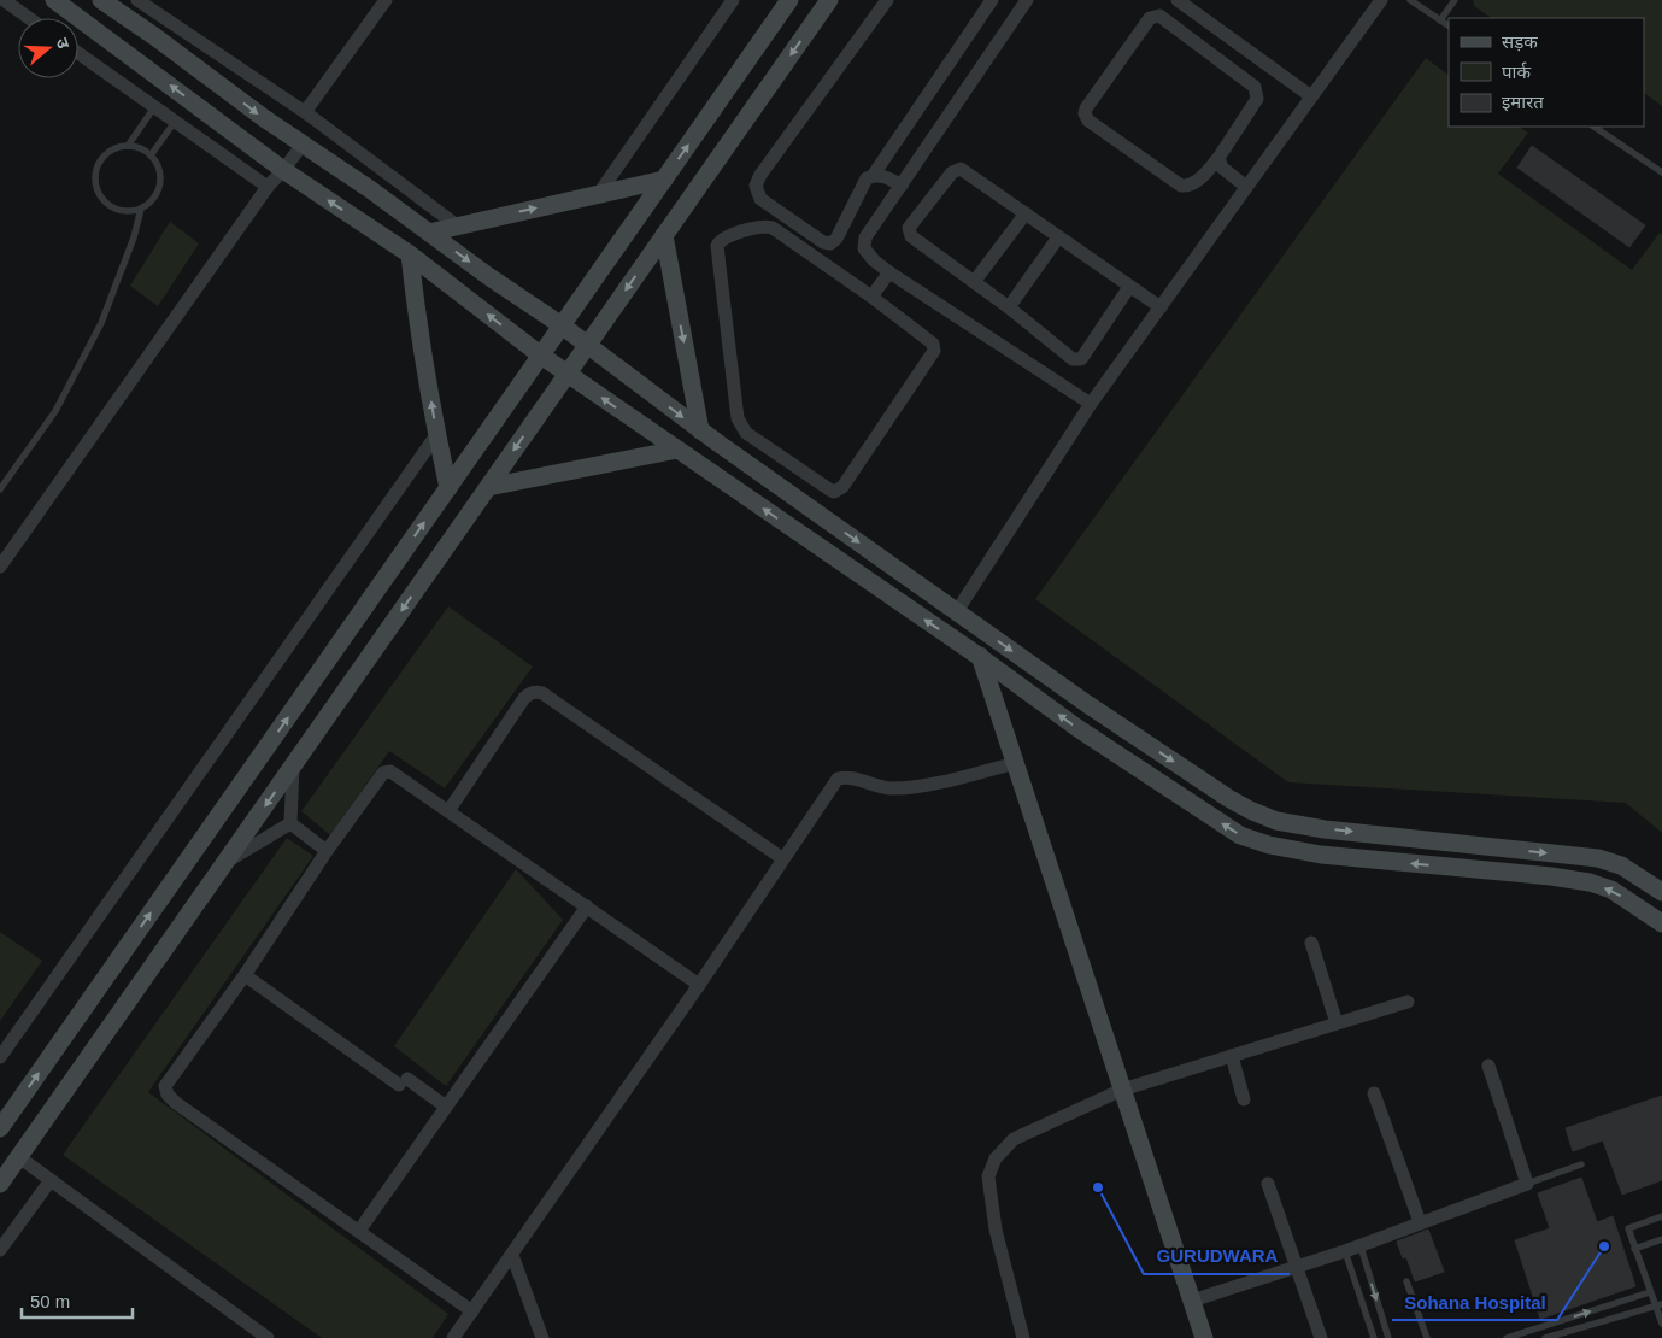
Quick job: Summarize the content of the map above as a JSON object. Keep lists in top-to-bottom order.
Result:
{
  "places": ["GURUDWARA", "Sohana Hospital"],
  "legend": ["सड़क", "पार्क", "इमारत"],
  "scale_bar": "50 m",
  "north": "right"
}
